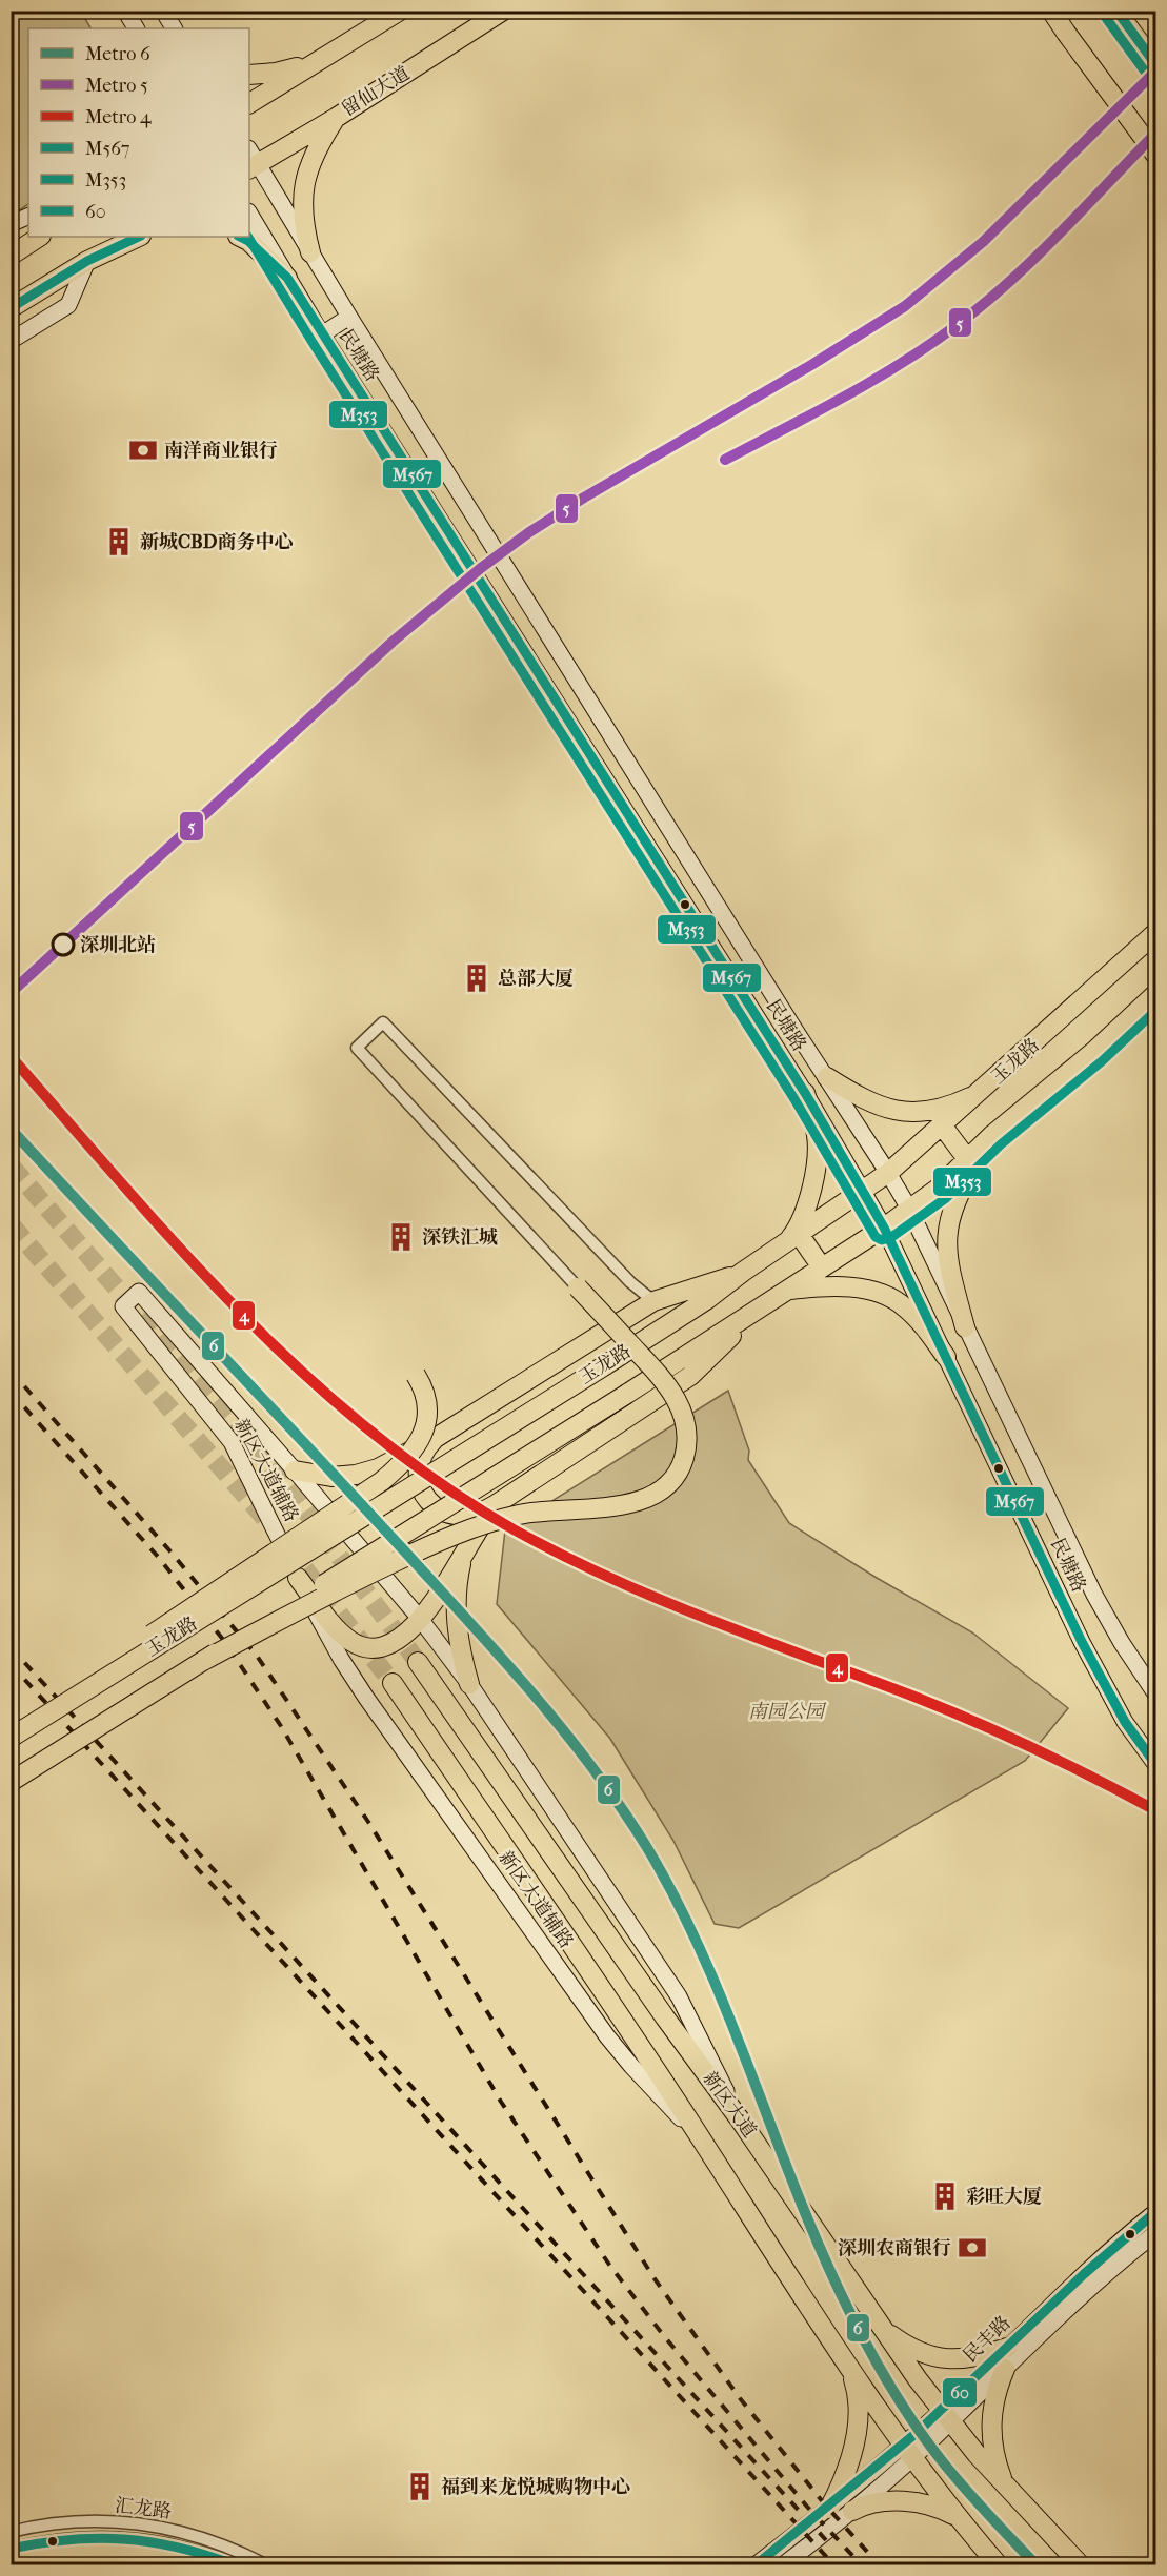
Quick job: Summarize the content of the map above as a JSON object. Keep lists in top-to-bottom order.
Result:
{
  "streets": {
    "main road": [
      "留仙大道",
      "民塘路",
      "玉龙路",
      "新区大道辅路",
      "新区大道",
      "民丰路"
    ],
    "street": ["汇龙路"]
  },
  "crossings": [
    ["留仙大道", "民塘路"],
    ["民塘路", "玉龙路"],
    ["新区大道辅路", "新区大道"],
    ["新区大道", "民丰路"]
  ],
  "parks": ["南园公园"],
  "places": {
    "bank": ["南洋商业银行", "深圳农商银行"],
    "building": [
      "新城CBD商务中心",
      "总部大厦",
      "深铁汇城",
      "彩旺大厦",
      "福到来龙悦城购物中心"
    ],
    "other": ["深圳北站"]
  },
  "lines": [
    "transit line M567",
    "transit line M353",
    "metro line 5",
    "metro line 4",
    "metro line 6",
    "transit line 60"
  ],
  "legend": [
    "Metro 6",
    "Metro 5",
    "Metro 4",
    "M567",
    "M353",
    "60"
  ]
}
